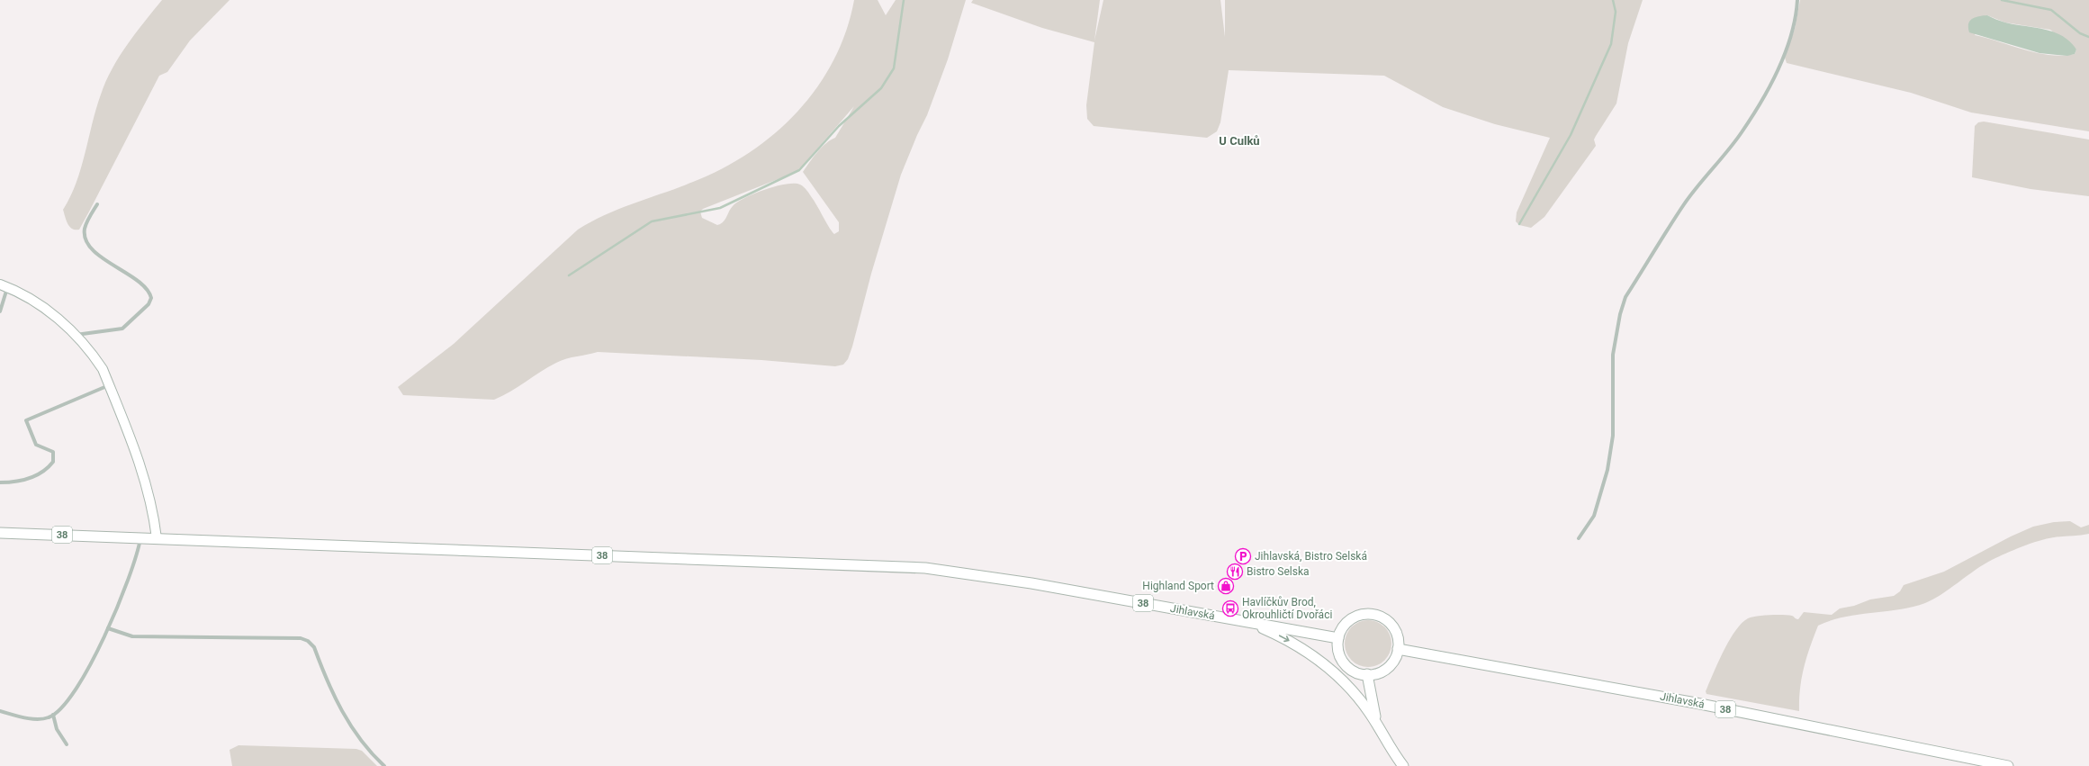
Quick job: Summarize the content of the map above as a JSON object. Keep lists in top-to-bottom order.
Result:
{
  "streets": {
    "main road": ["38", "Jihlavská"]
  },
  "crossings": [
    ["38", "Jihlavská"]
  ],
  "districts": ["U Culků"],
  "places": {
    "parking": ["Jihlavská, Bistro Selská"],
    "restaurant": ["Bistro Selska"],
    "shop": ["Highland Sport"],
    "bus stop": ["Havlíčkův Brod, Okrouhličtí Dvořáci"]
  }
}
